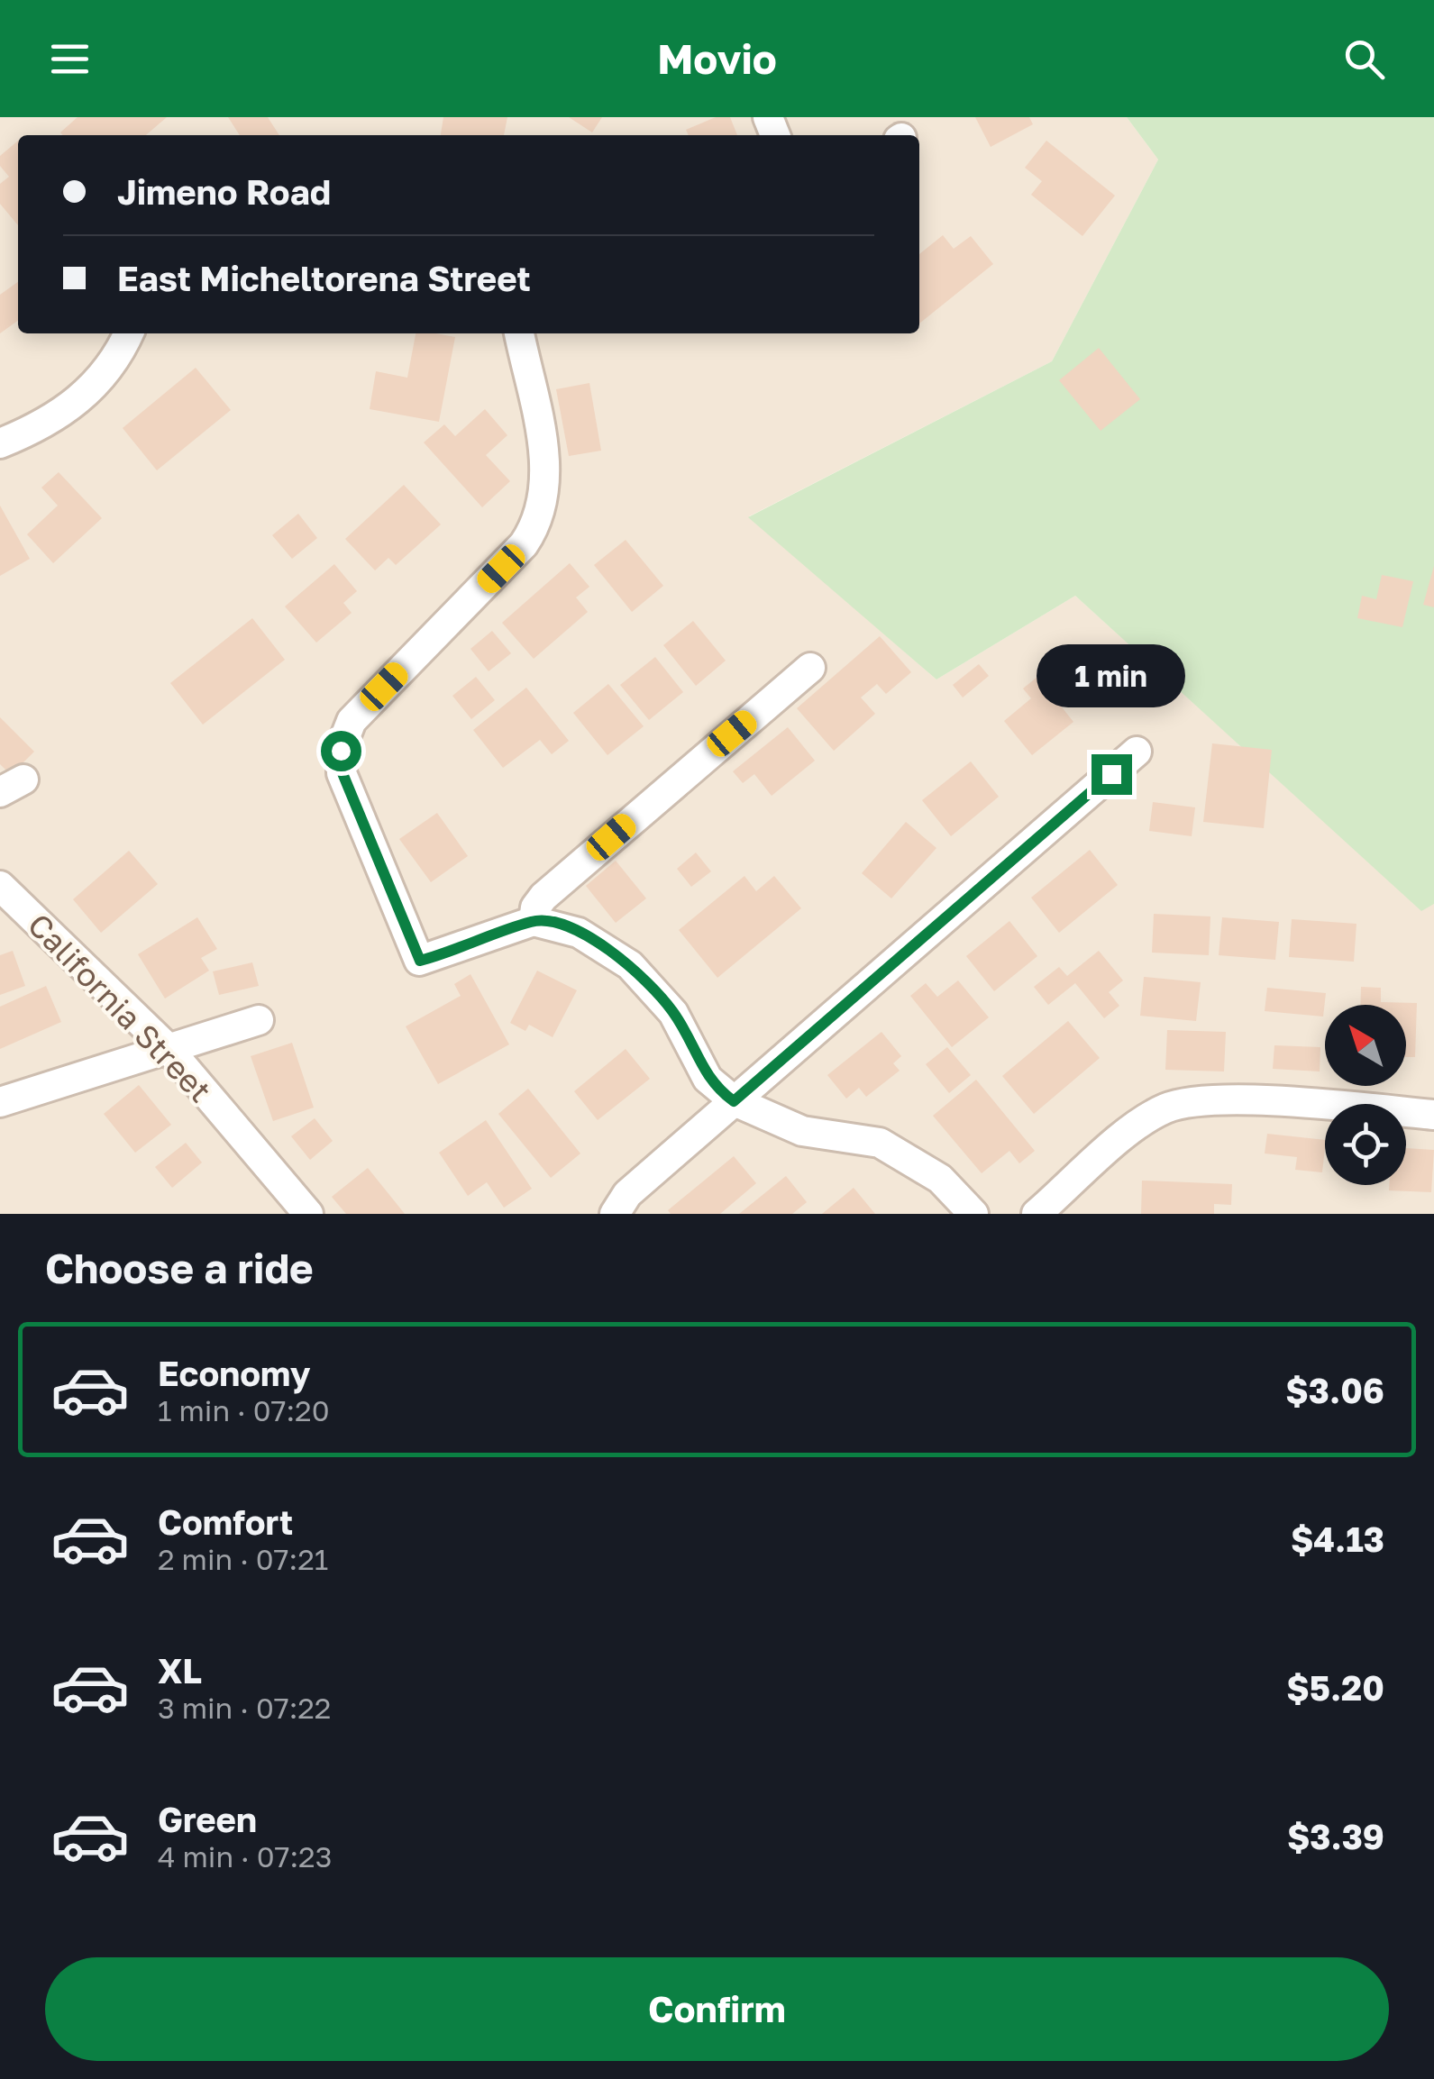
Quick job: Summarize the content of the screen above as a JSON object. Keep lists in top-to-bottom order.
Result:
{
  "streets": {
    "street": ["California Street"]
  },
  "north": "top left",
  "page": {
    "header": "Movio",
    "banner": ["Jimeno Road", "East Micheltorena Street"],
    "bubble": "1 min",
    "heading": "Choose a ride",
    "list": [
      {
        "name": "Economy",
        "note": "1 min · 07:20",
        "value": "$3.06"
      },
      {
        "name": "Comfort",
        "note": "2 min · 07:21",
        "value": "$4.13"
      },
      {
        "name": "XL",
        "note": "3 min · 07:22",
        "value": "$5.20"
      },
      {
        "name": "Green",
        "note": "4 min · 07:23",
        "value": "$3.39"
      }
    ],
    "buttons": "Confirm"
  }
}
